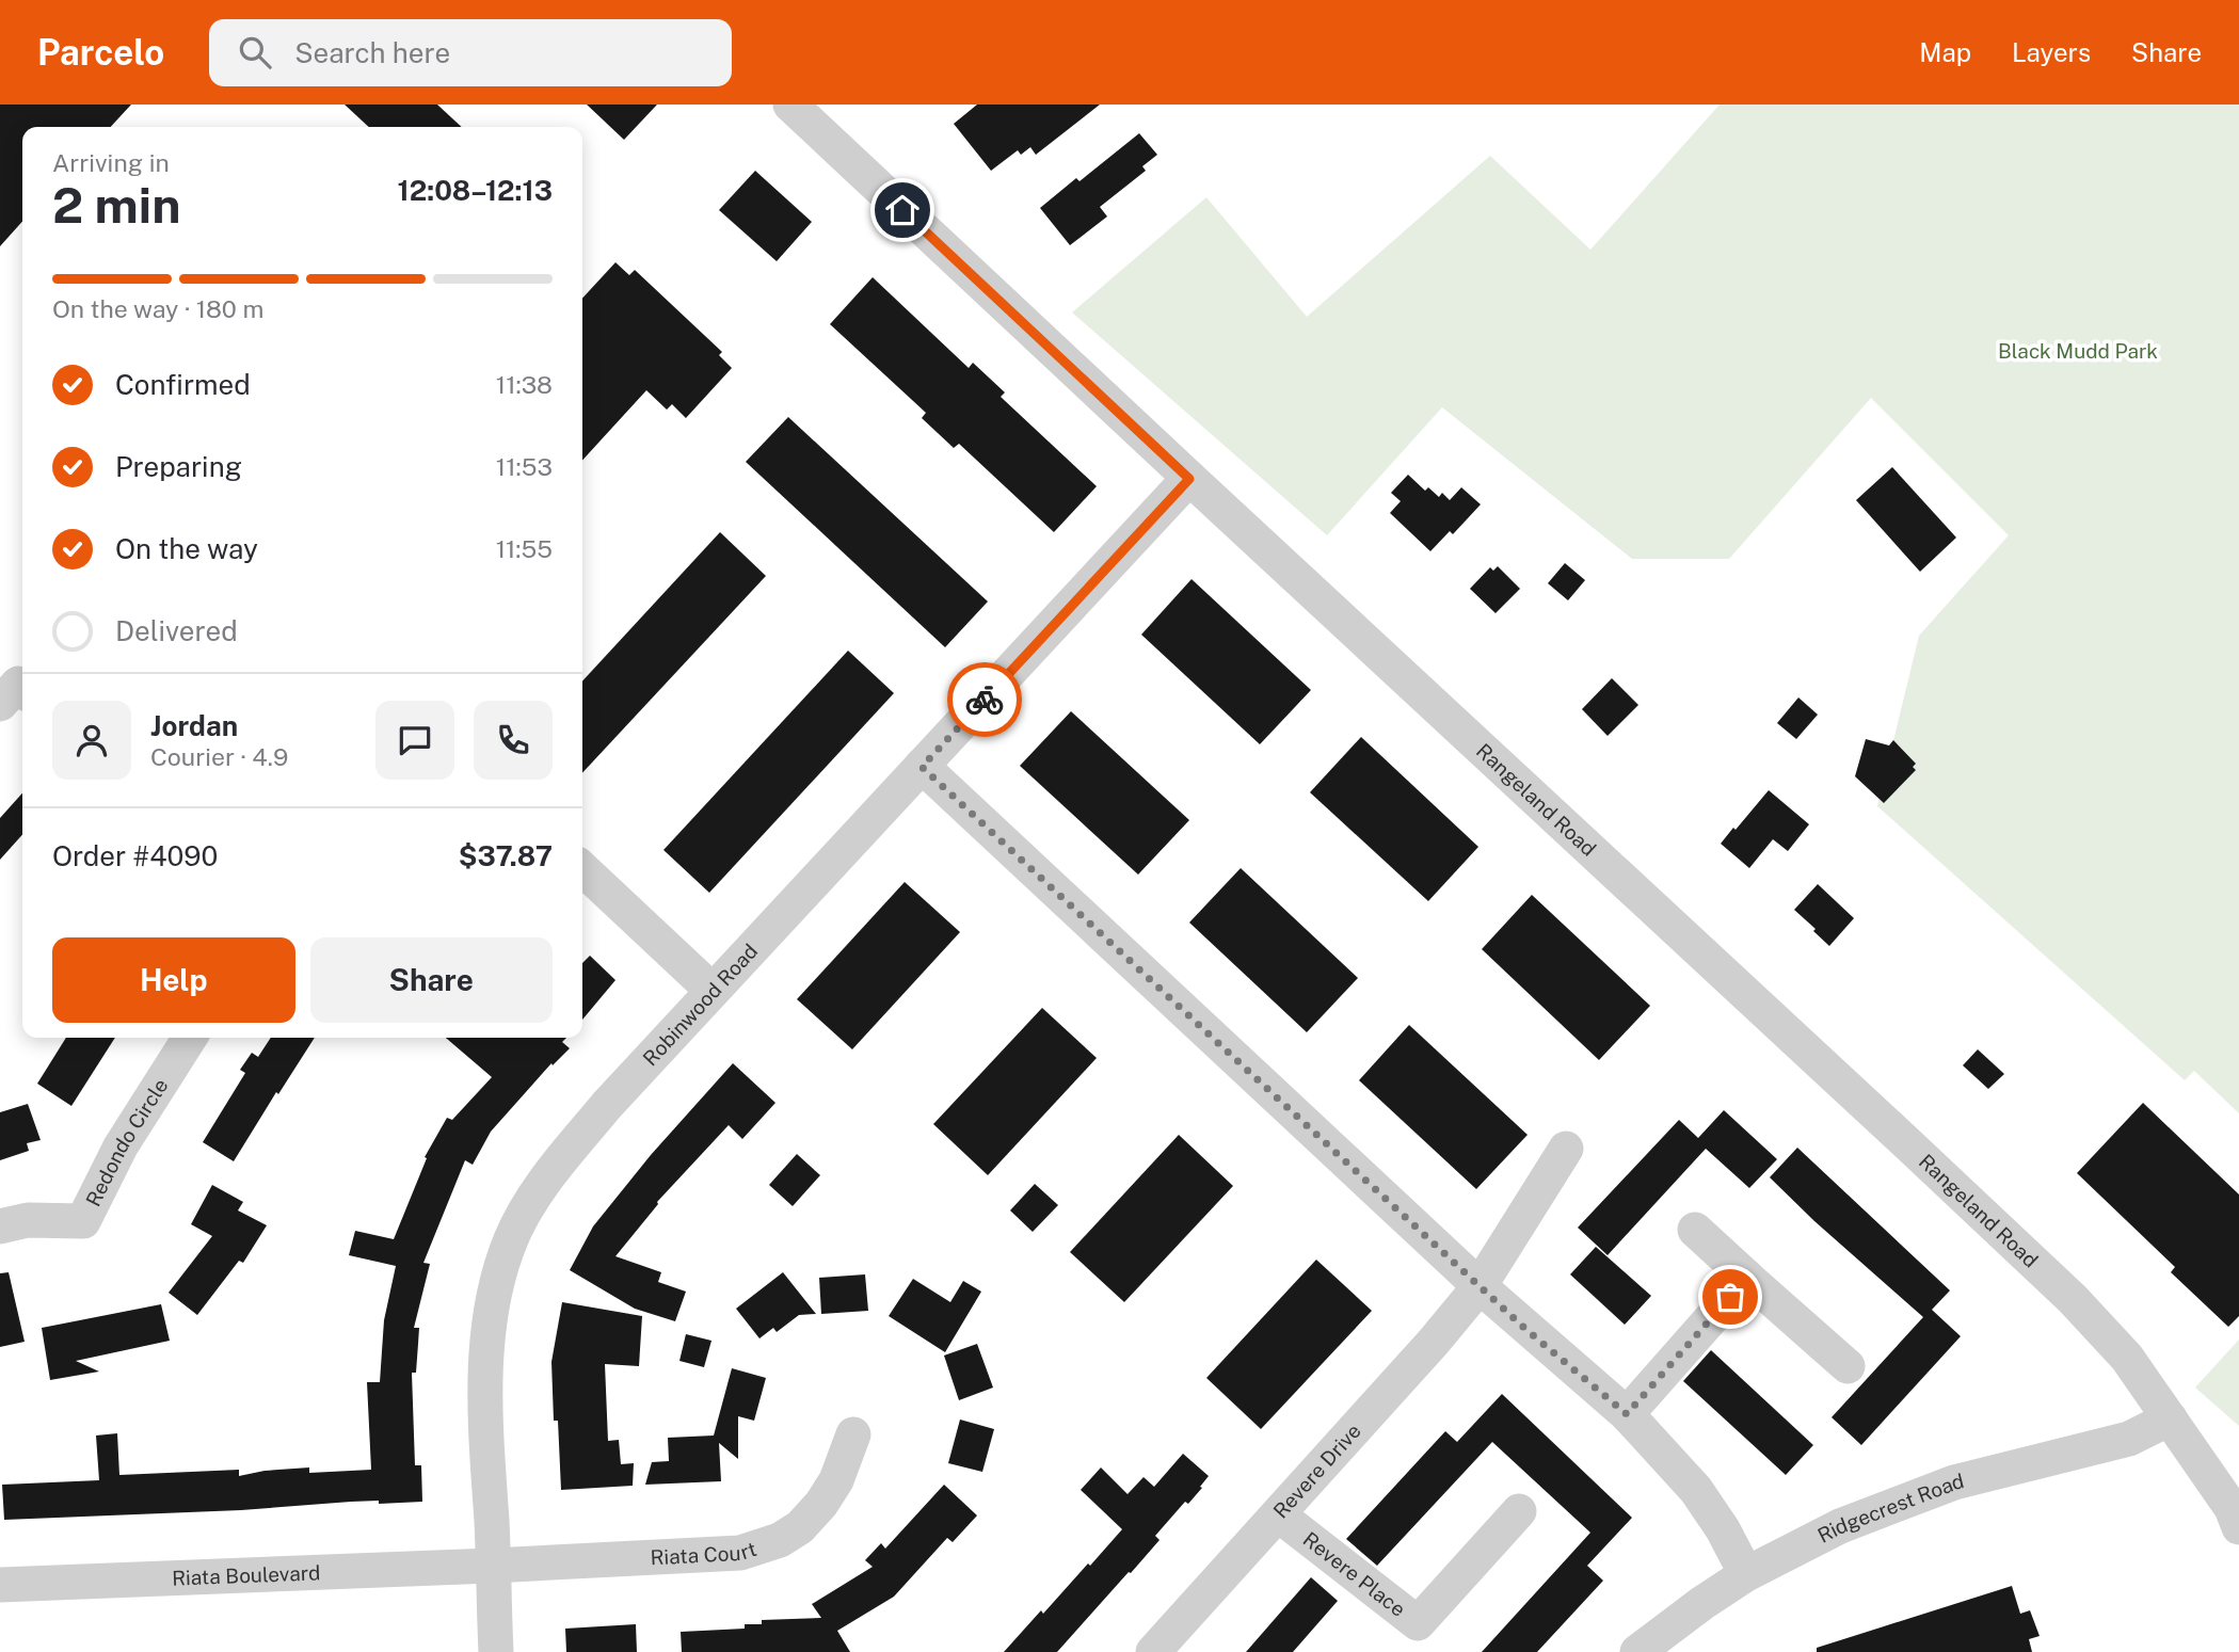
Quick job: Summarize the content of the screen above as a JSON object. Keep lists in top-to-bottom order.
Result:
{
  "streets": {
    "street": [
      "Rangeland Road",
      "Robinwood Road",
      "Redondo Circle",
      "Revere Drive",
      "Ridgecrest Road",
      "Riata Court",
      "Riata Boulevard",
      "Revere Place"
    ]
  },
  "crossings": [
    ["Rangeland Road", "Robinwood Road"],
    ["Rangeland Road", "Ridgecrest Road"],
    ["Robinwood Road", "Riata Court"],
    ["Robinwood Road", "Riata Boulevard"],
    ["Revere Drive", "Revere Place"],
    ["Riata Court", "Riata Boulevard"]
  ],
  "parks": ["Black Mudd Park"],
  "page": {
    "header": "Parcelo",
    "search": "Search here",
    "nav": ["Map", "Layers", "Share"],
    "heading": ["2 min", "Arriving in", "12:08–12:13"],
    "panel": [
      "Jordan",
      "Courier · 4.9",
      "Order #4090",
      "$37.87"
    ],
    "bar": "On the way · 180 m",
    "list": [
      ["Confirmed", "11:38"],
      ["Preparing", "11:53"],
      ["On the way", "11:55"],
      "Delivered"
    ],
    "buttons": ["Help", "Share"]
  }
}
